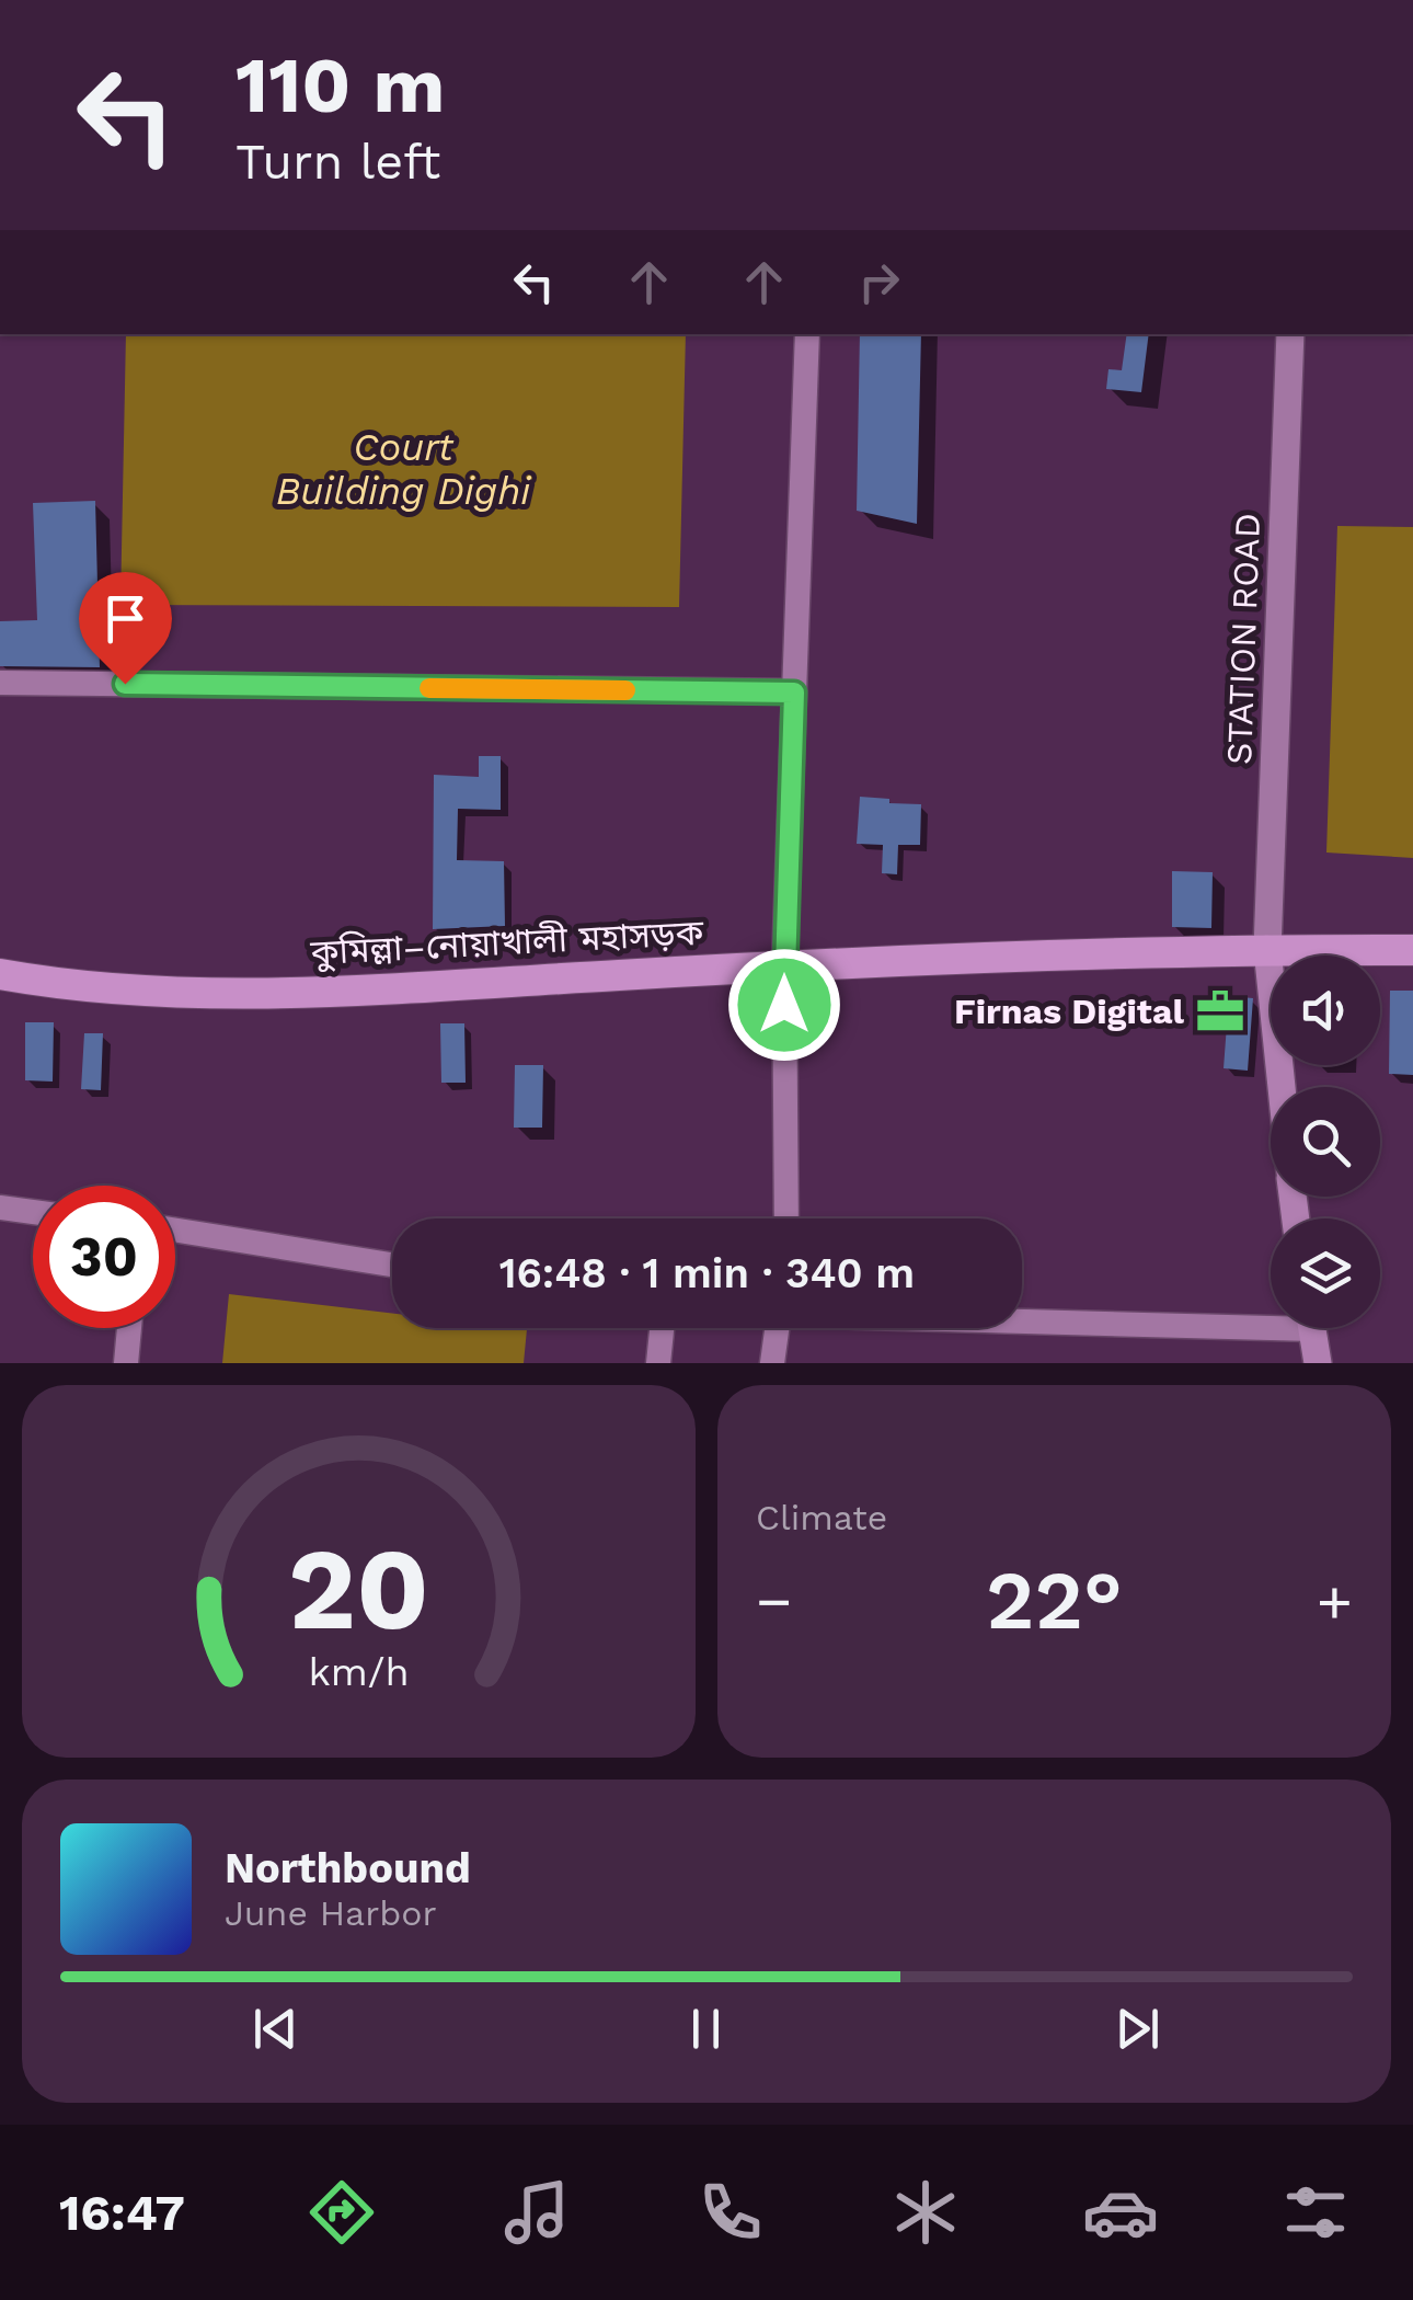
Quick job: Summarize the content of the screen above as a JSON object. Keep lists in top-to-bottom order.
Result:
{
  "streets": {
    "highway": ["কুমিল্লা–নোয়াখালী মহাসড়ক"],
    "street": ["STATION ROAD"]
  },
  "crossings": [
    ["STATION ROAD", "কুমিল্লা–নোয়াখালী মহাসড়ক"]
  ],
  "water": ["Court Building Dighi"],
  "places": {
    "office": ["Firnas Digital"]
  },
  "page": {
    "turn": ["110 m", "Turn left"],
    "limit": "30",
    "trip": "16:48 · 1 min · 340 m",
    "tile": "Climate",
    "heat": ["−", "22°", "+"],
    "song": ["Northbound", "June Harbor"],
    "tabs": "16:47",
    "gauge": ["20", "km/h"]
  }
}
